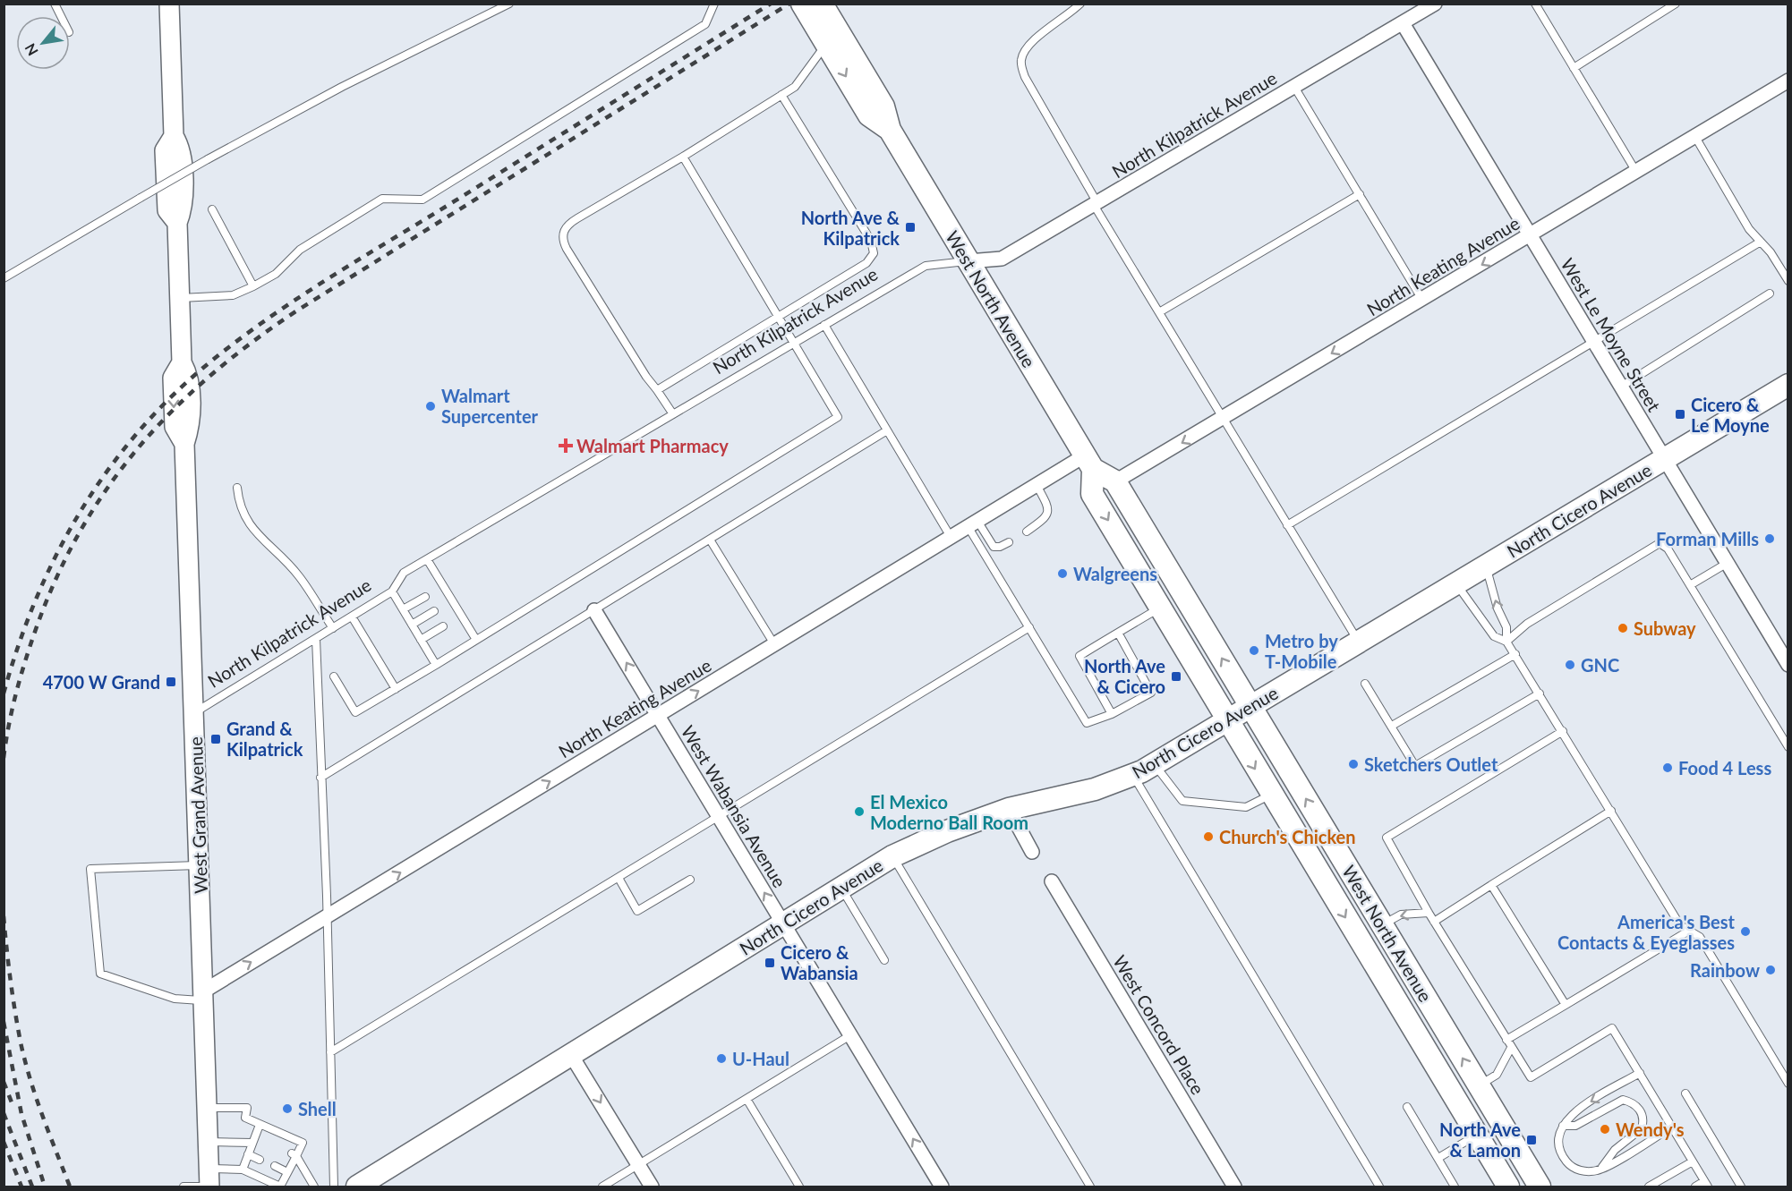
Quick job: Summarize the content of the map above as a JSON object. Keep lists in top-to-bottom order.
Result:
{
  "streets": {
    "main road": ["West North Avenue", "North Cicero Avenue", "West Grand Avenue"],
    "street": [
      "North Kilpatrick Avenue",
      "North Keating Avenue",
      "West Le Moyne Street",
      "West Wabansia Avenue",
      "West Concord Place"
    ]
  },
  "crossings": [
    ["North Kilpatrick Avenue", "West North Avenue"],
    ["North Kilpatrick Avenue", "West Le Moyne Street"],
    ["North Kilpatrick Avenue", "West Grand Avenue"],
    ["North Keating Avenue", "West North Avenue"],
    ["North Keating Avenue", "West Le Moyne Street"],
    ["North Keating Avenue", "West Wabansia Avenue"],
    ["North Keating Avenue", "West Grand Avenue"],
    ["West North Avenue", "North Cicero Avenue"],
    ["West Le Moyne Street", "North Cicero Avenue"],
    ["North Cicero Avenue", "West Wabansia Avenue"]
  ],
  "one_way": ["West Wabansia Avenue"],
  "places": {
    "transit": [
      "North Ave & Kilpatrick",
      "Cicero & Le Moyne",
      "North Ave & Cicero",
      "4700 W Grand",
      "Grand & Kilpatrick",
      "Cicero & Wabansia",
      "North Ave & Lamon"
    ],
    "other": [
      "Walmart Supercenter",
      "Forman Mills",
      "Walgreens",
      "Subway",
      "Metro by T-Mobile",
      "GNC",
      "Sketchers Outlet",
      "Food 4 Less",
      "El Mexico Moderno Ball Room",
      "Church's Chicken",
      "America's Best Contacts & Eyeglasses",
      "Rainbow",
      "U-Haul",
      "Shell",
      "Wendy's"
    ],
    "health": ["Walmart Pharmacy"]
  },
  "north": "bottom left"
}
